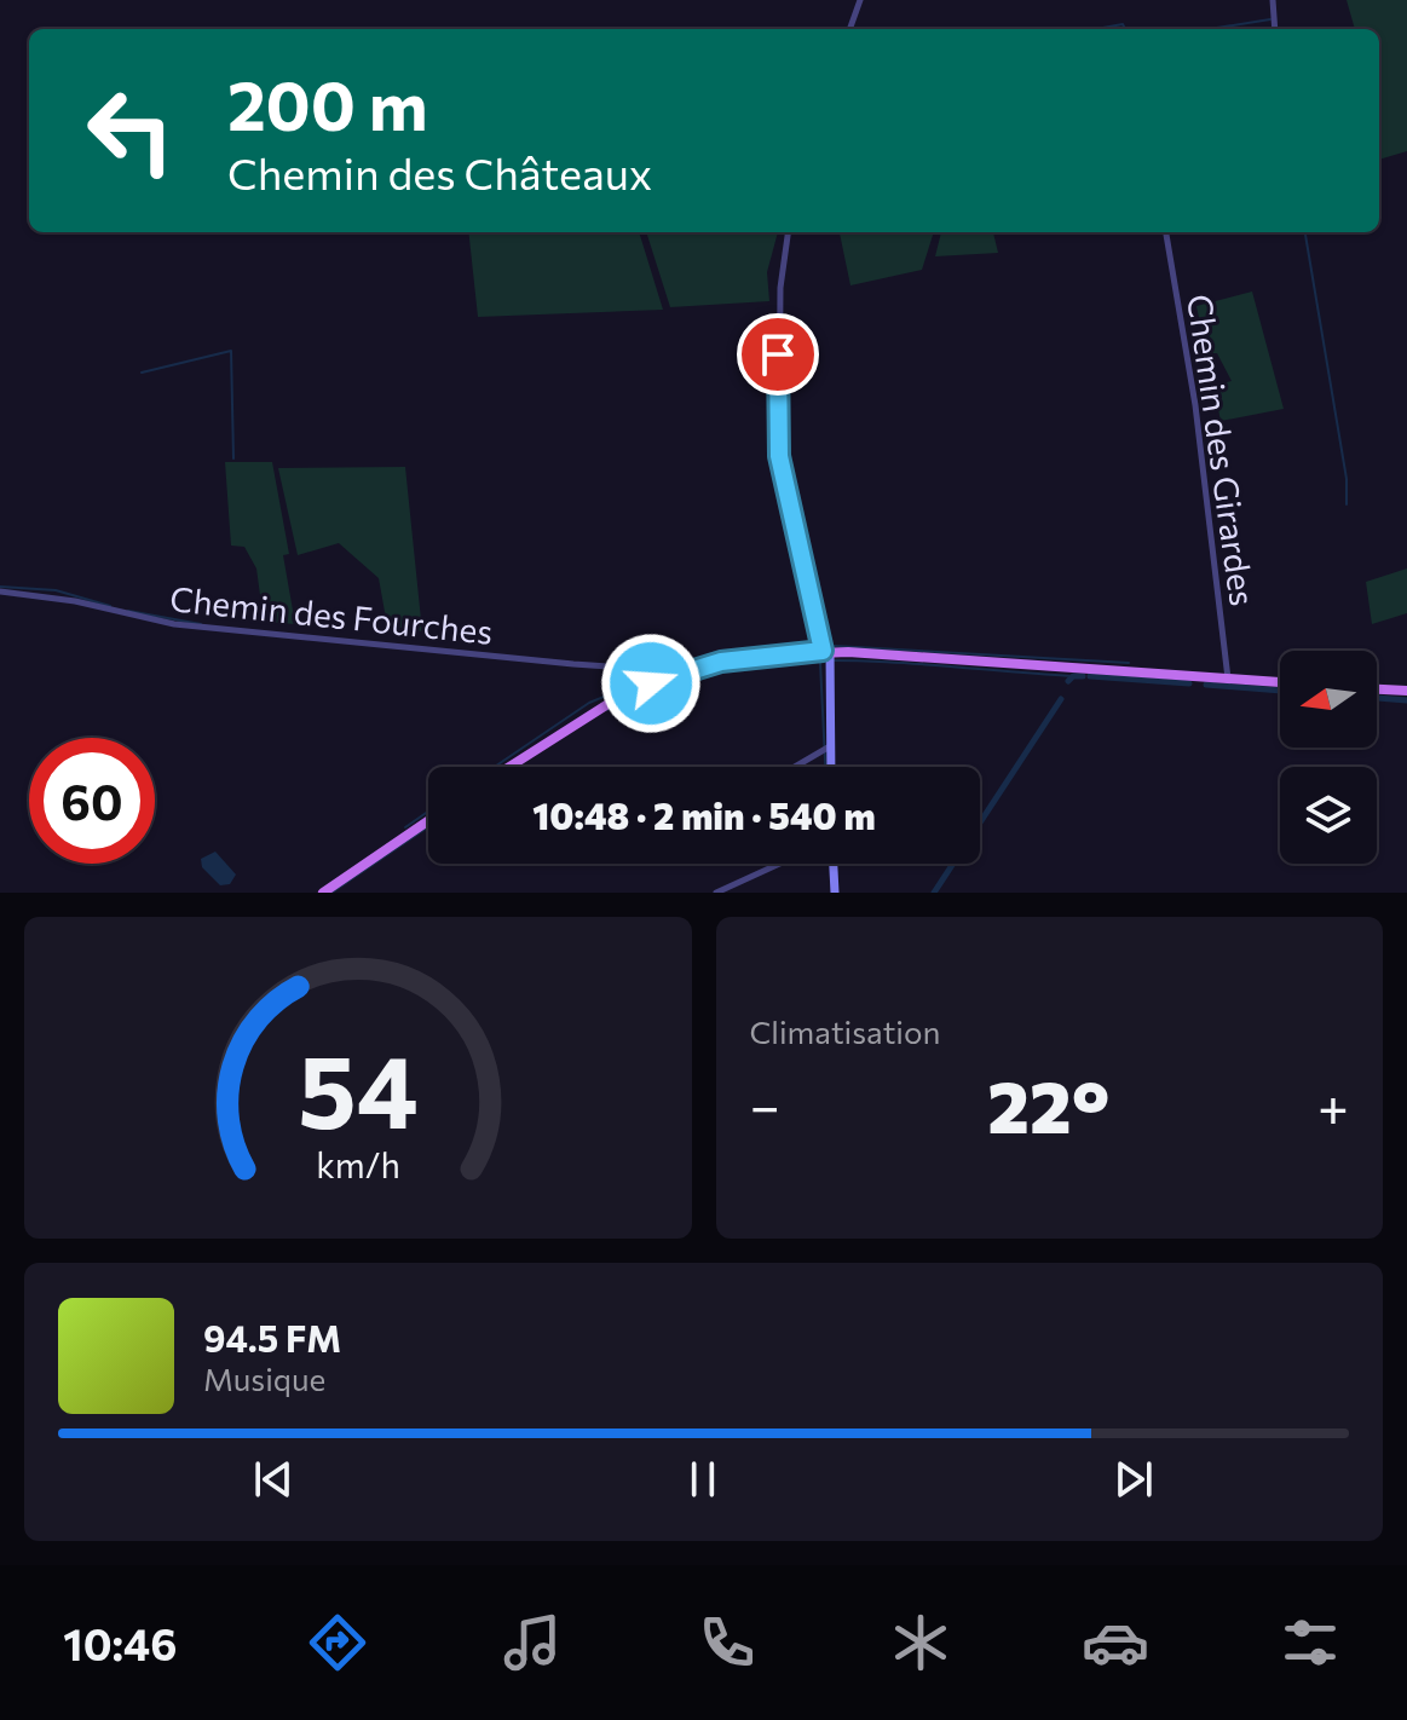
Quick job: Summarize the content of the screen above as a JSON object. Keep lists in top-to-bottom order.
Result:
{
  "streets": {
    "street": ["Chemin des Girardes", "Chemin des Fourches"]
  },
  "north": "left",
  "page": {
    "turn": ["200 m", "Chemin des Châteaux"],
    "limit": "60",
    "trip": "10:48 · 2 min · 540 m",
    "tile": "Climatisation",
    "heat": ["−", "22°", "+"],
    "song": ["94.5 FM", "Musique"],
    "tabs": "10:46",
    "gauge": ["54", "km/h"]
  }
}
